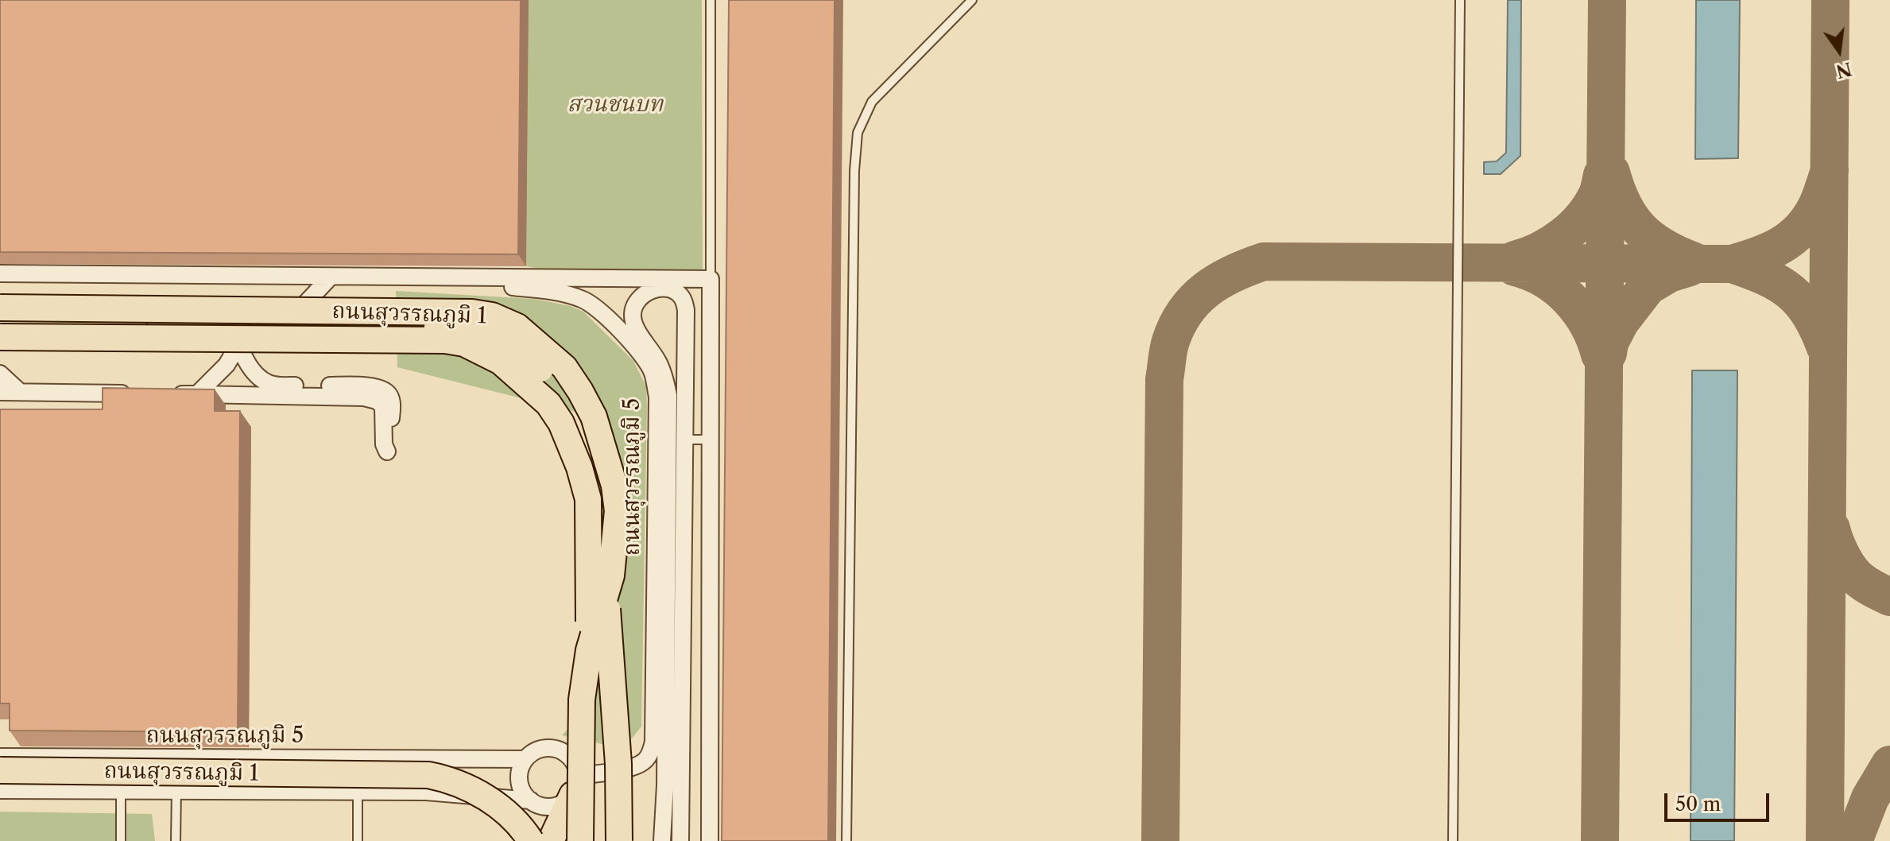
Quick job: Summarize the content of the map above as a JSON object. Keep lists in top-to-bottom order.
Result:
{
  "streets": {
    "highway": ["ถนนสุวรรณภูมิ 1"],
    "street": ["ถนนสุวรรณภูมิ 5"]
  },
  "parks": ["สวนชนบท"],
  "scale_bar": "50 m",
  "north": "bottom"
}
